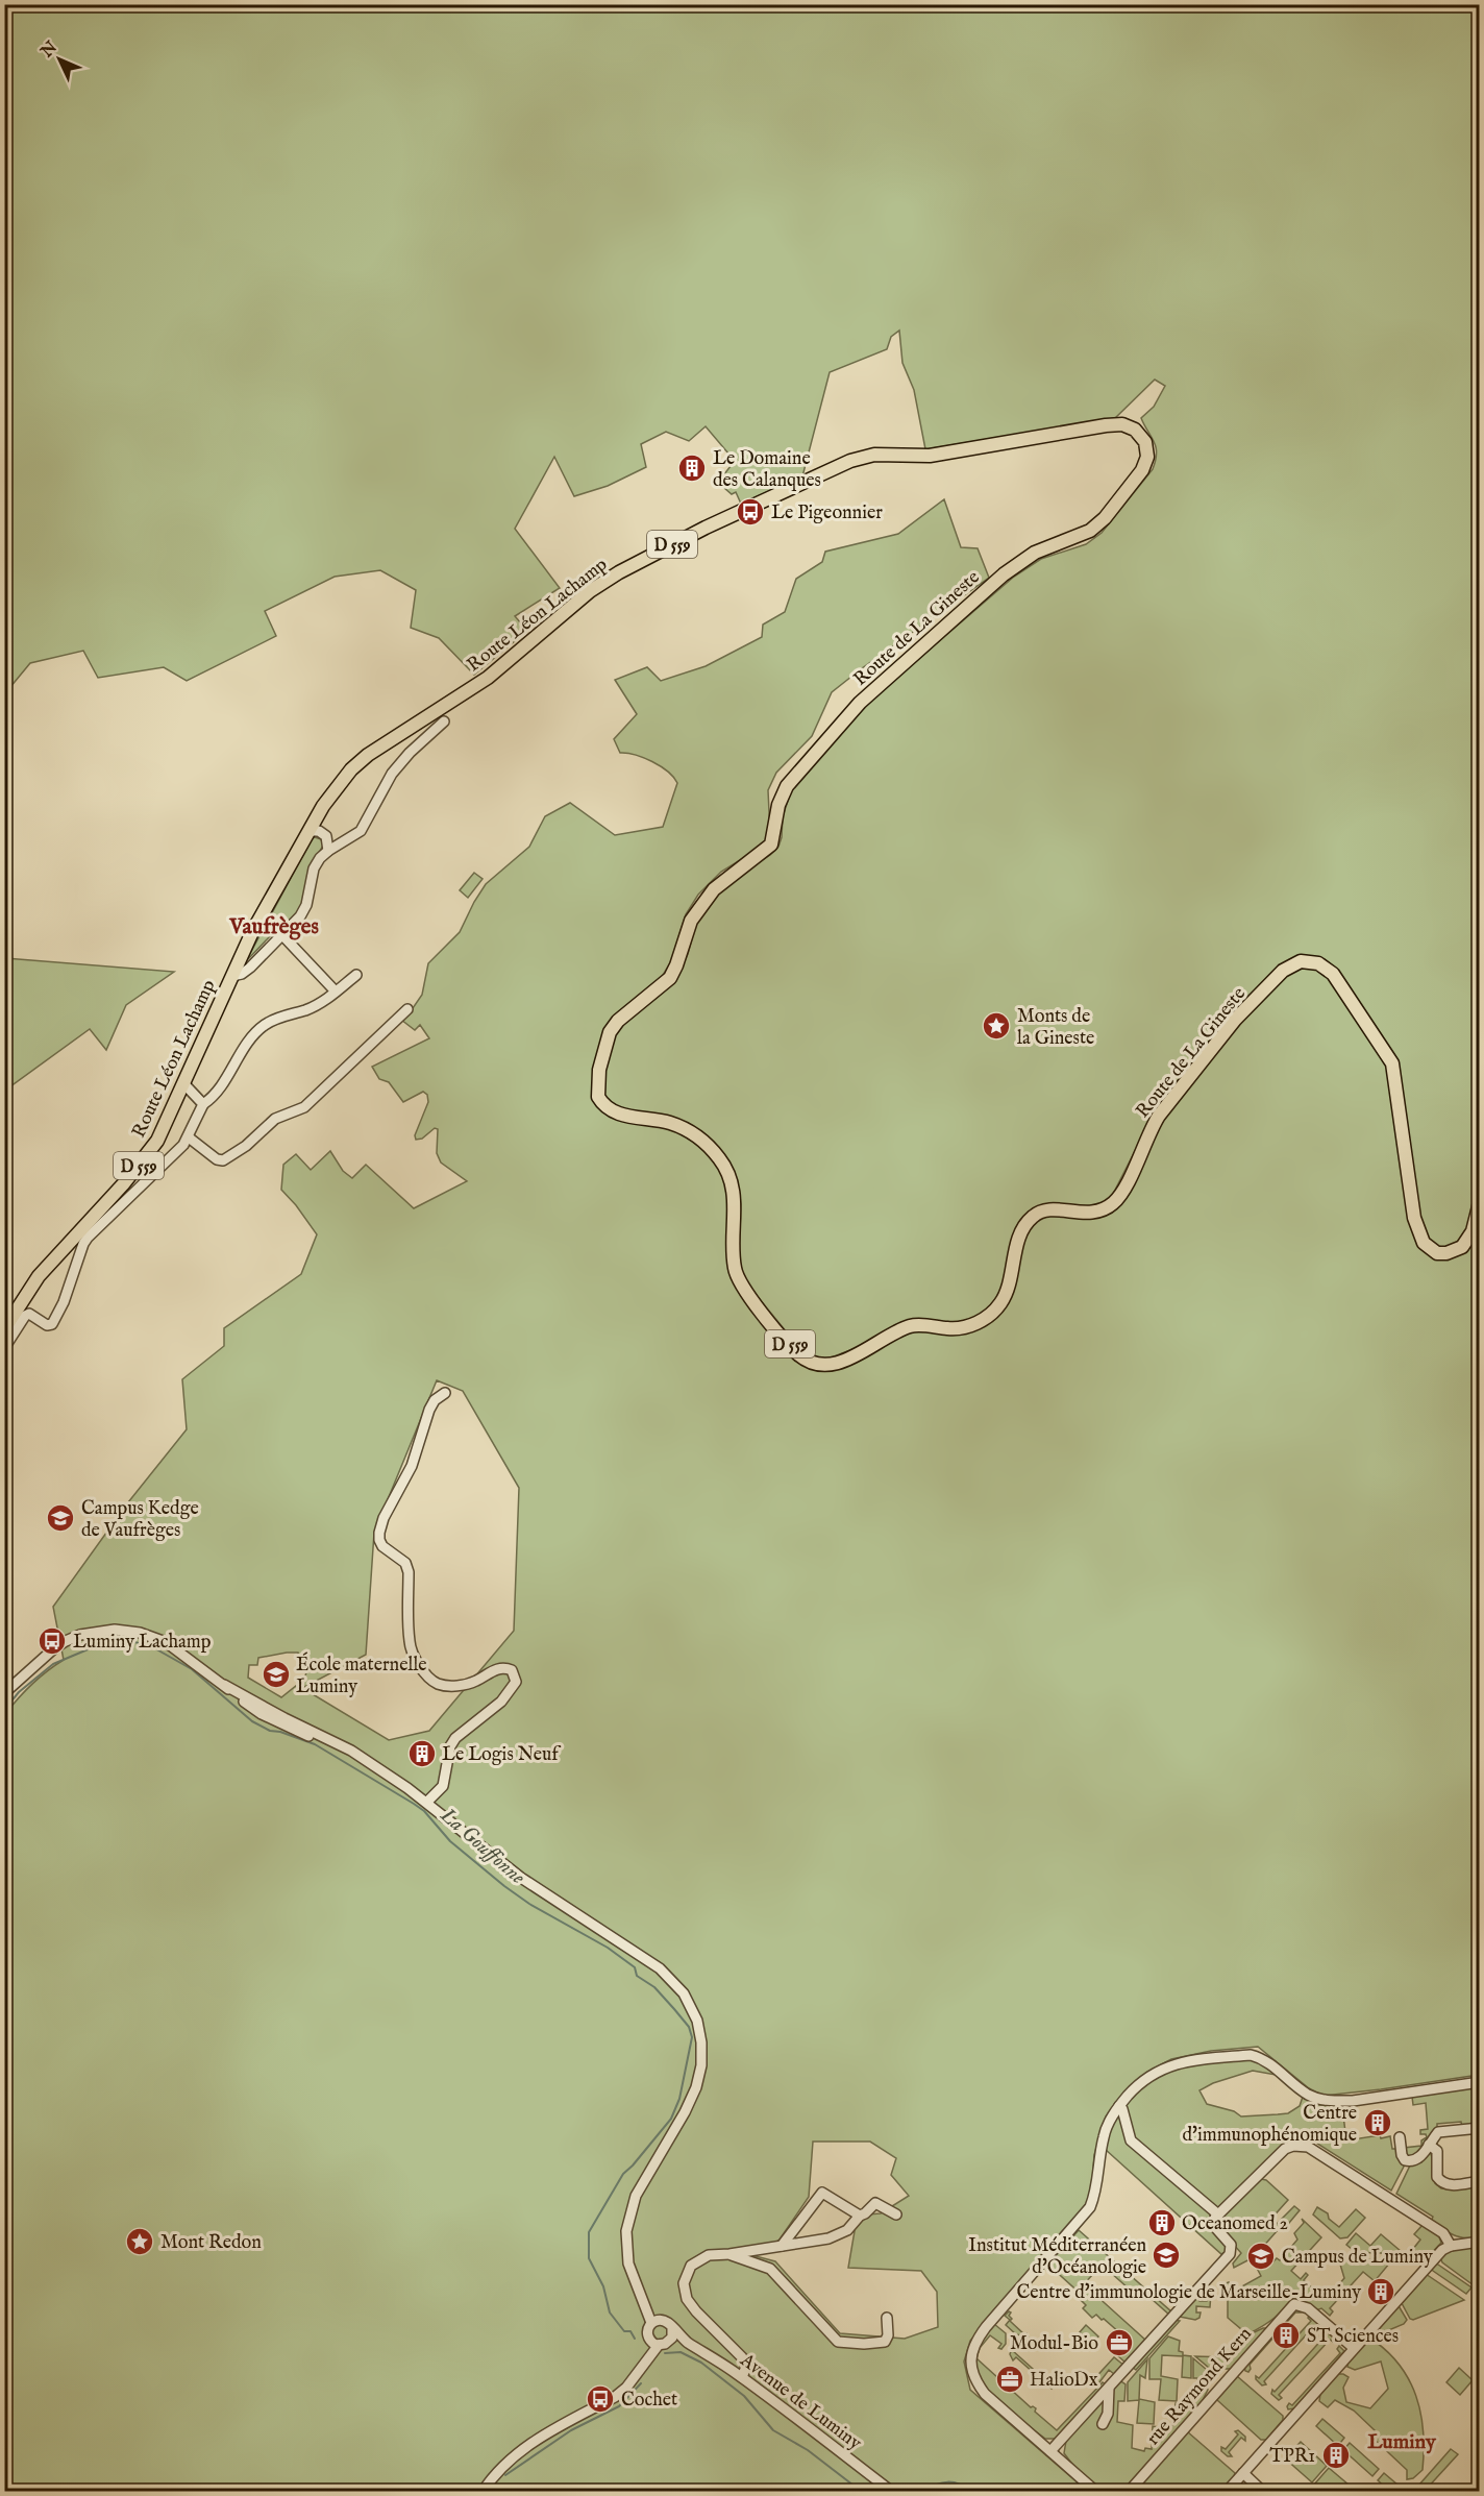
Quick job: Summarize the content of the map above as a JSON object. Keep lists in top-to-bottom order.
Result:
{
  "streets": {
    "main road": ["D 559", "Route Léon Lachamp", "Route de La Gineste"],
    "street": ["rue Raymond Kern", "Avenue de Luminy"]
  },
  "crossings": [
    ["Route Léon Lachamp", "Route de La Gineste"]
  ],
  "districts": ["Vaufrèges", "Luminy"],
  "water": ["La Gouffonne"],
  "places": {
    "building": [
      "Le Domaine des Calanques",
      "Le Logis Neuf",
      "Centre d'immunophénomique",
      "Oceanomed 2",
      "Centre d'immunologie de Marseille-Luminy",
      "ST Sciences",
      "TPR1"
    ],
    "bus stop": ["Le Pigeonnier", "Luminy Lachamp", "Cochet"],
    "place": ["Monts de la Gineste", "Mont Redon"],
    "school or university": [
      "Campus Kedge de Vaufrèges",
      "École maternelle Luminy",
      "Institut Méditerranéen d'Océanologie",
      "Campus de Luminy"
    ],
    "office": ["Modul-Bio", "HalioDx"]
  },
  "north": "top left"
}
